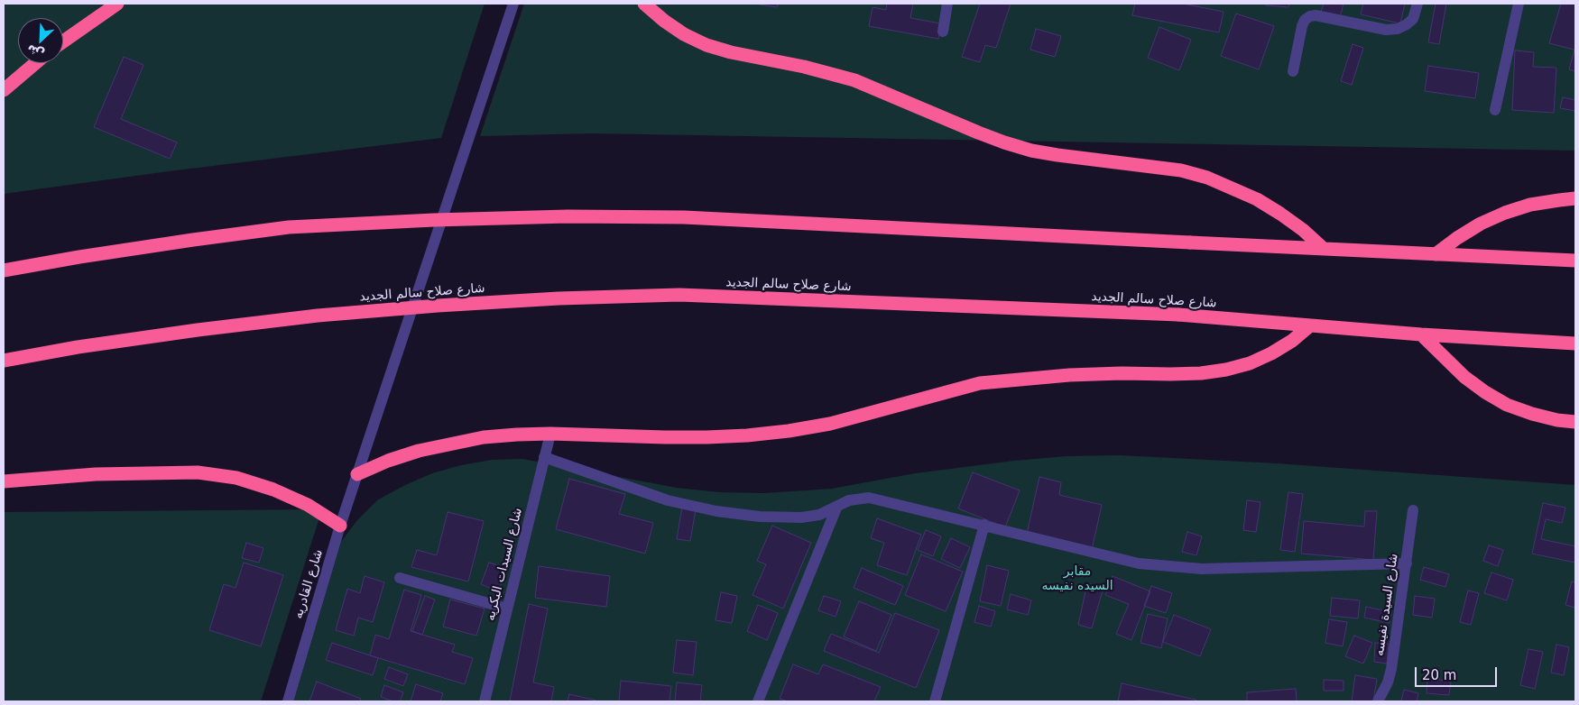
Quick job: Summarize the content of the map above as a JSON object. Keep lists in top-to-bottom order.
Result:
{
  "streets": {
    "highway": ["شارع صلاح سالم الجديد"],
    "street": ["شارع السيدات البكريه", "شارع القادريه", "شارع السيدة نفيسه"]
  },
  "parks": ["مقابر السيده نفيسه"],
  "scale_bar": "20 m",
  "north": "bottom left"
}
